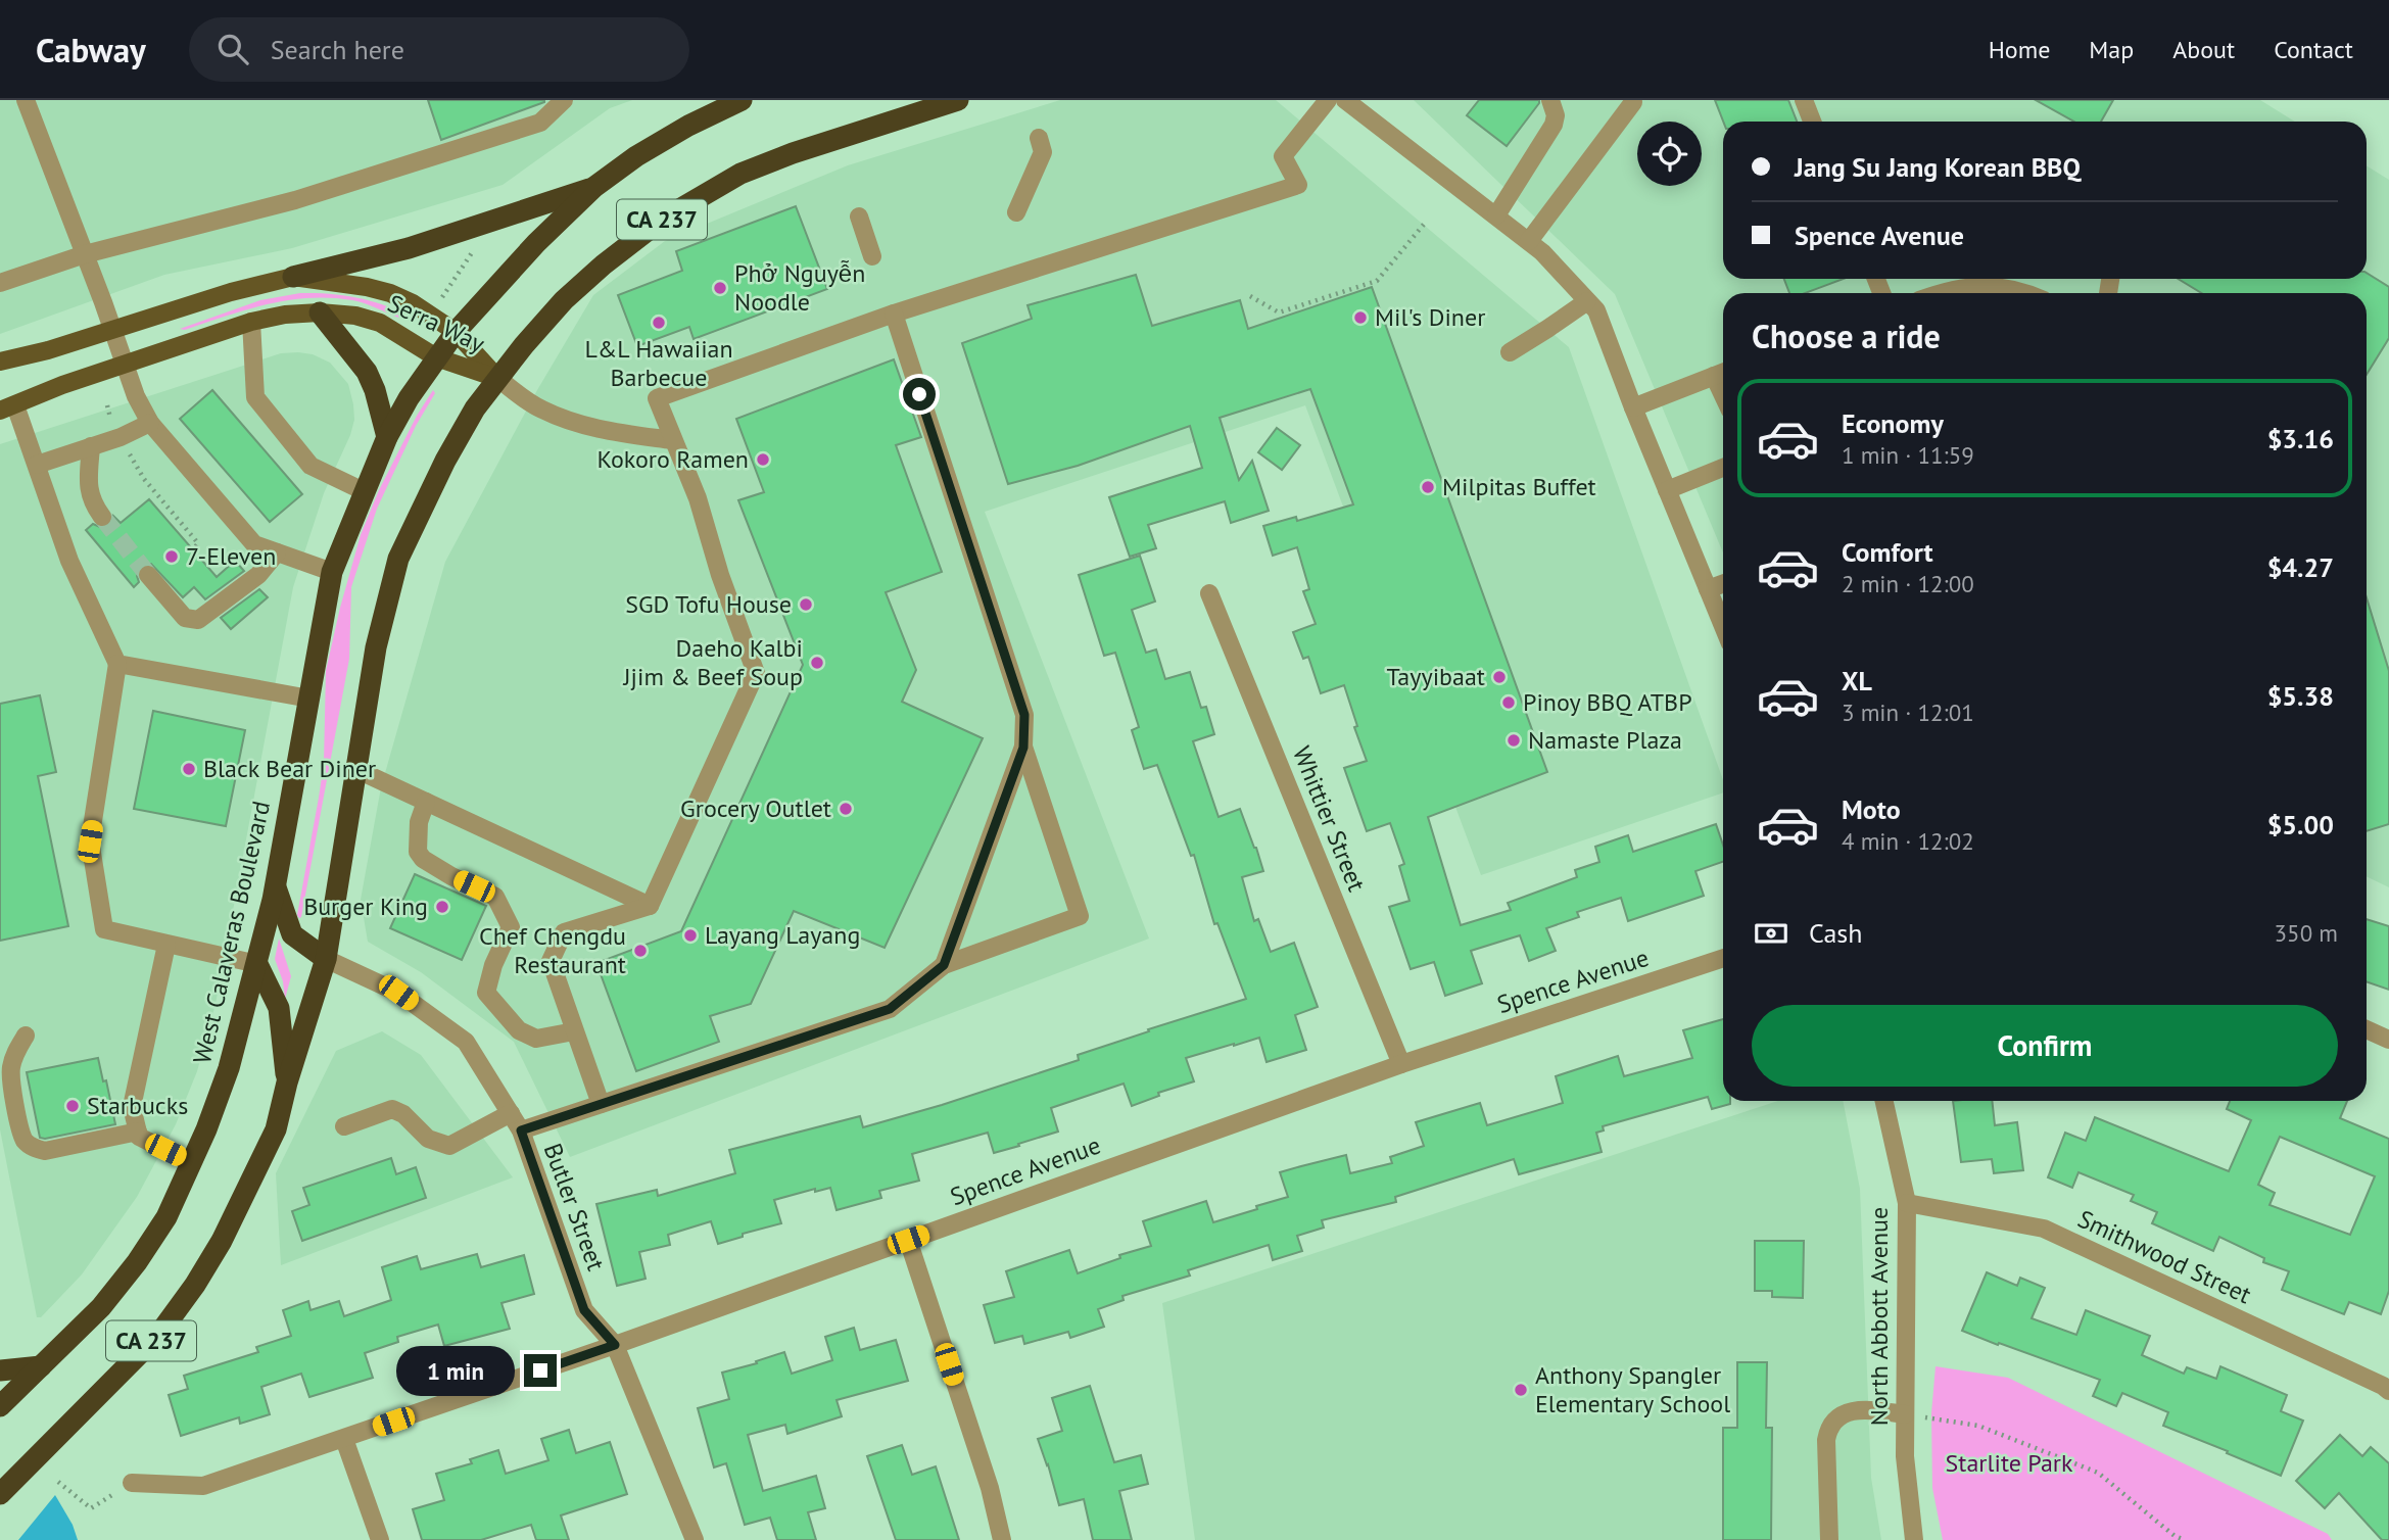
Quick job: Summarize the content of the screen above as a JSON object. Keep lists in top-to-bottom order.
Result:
{
  "streets": {
    "highway": ["CA 237", "West Calaveras Boulevard"],
    "main road": ["Serra Way"],
    "street": [
      "Whittier Street",
      "Spence Avenue",
      "Butler Street",
      "Smithwood Street",
      "North Abbott Avenue"
    ]
  },
  "crossings": [
    ["CA 237", "Serra Way"],
    ["CA 237", "Butler Street"],
    ["Serra Way", "West Calaveras Boulevard"],
    ["Whittier Street", "Spence Avenue"],
    ["Spence Avenue", "Butler Street"],
    ["Smithwood Street", "North Abbott Avenue"]
  ],
  "parks": ["Starlite Park"],
  "places": [
    "Phở Nguyễn Noodle",
    "Mil's Diner",
    "L&L Hawaiian Barbecue",
    "Kokoro Ramen",
    "Milpitas Buffet",
    "7-Eleven",
    "SGD Tofu House",
    "Daeho Kalbi Jjim & Beef Soup",
    "Tayyibaat",
    "Pinoy BBQ ATBP",
    "Namaste Plaza",
    "Black Bear Diner",
    "Grocery Outlet",
    "Burger King",
    "Layang Layang",
    "Chef Chengdu Restaurant",
    "Starbucks",
    "Anthony Spangler Elementary School"
  ],
  "page": {
    "header": "Cabway",
    "search": "Search here",
    "nav": [
      "Home",
      "Map",
      "About",
      "Contact"
    ],
    "banner": ["Jang Su Jang Korean BBQ", "Spence Avenue"],
    "heading": "Choose a ride",
    "list": [
      {
        "name": "Economy",
        "note": "1 min · 11:59",
        "value": "$3.16"
      },
      {
        "name": "Comfort",
        "note": "2 min · 12:00",
        "value": "$4.27"
      },
      {
        "name": "XL",
        "note": "3 min · 12:01",
        "value": "$5.38"
      },
      {
        "name": "Moto",
        "note": "4 min · 12:02",
        "value": "$5.00"
      }
    ],
    "pay": ["Cash", "350 m"],
    "buttons": "Confirm",
    "bubble": "1 min"
  }
}
